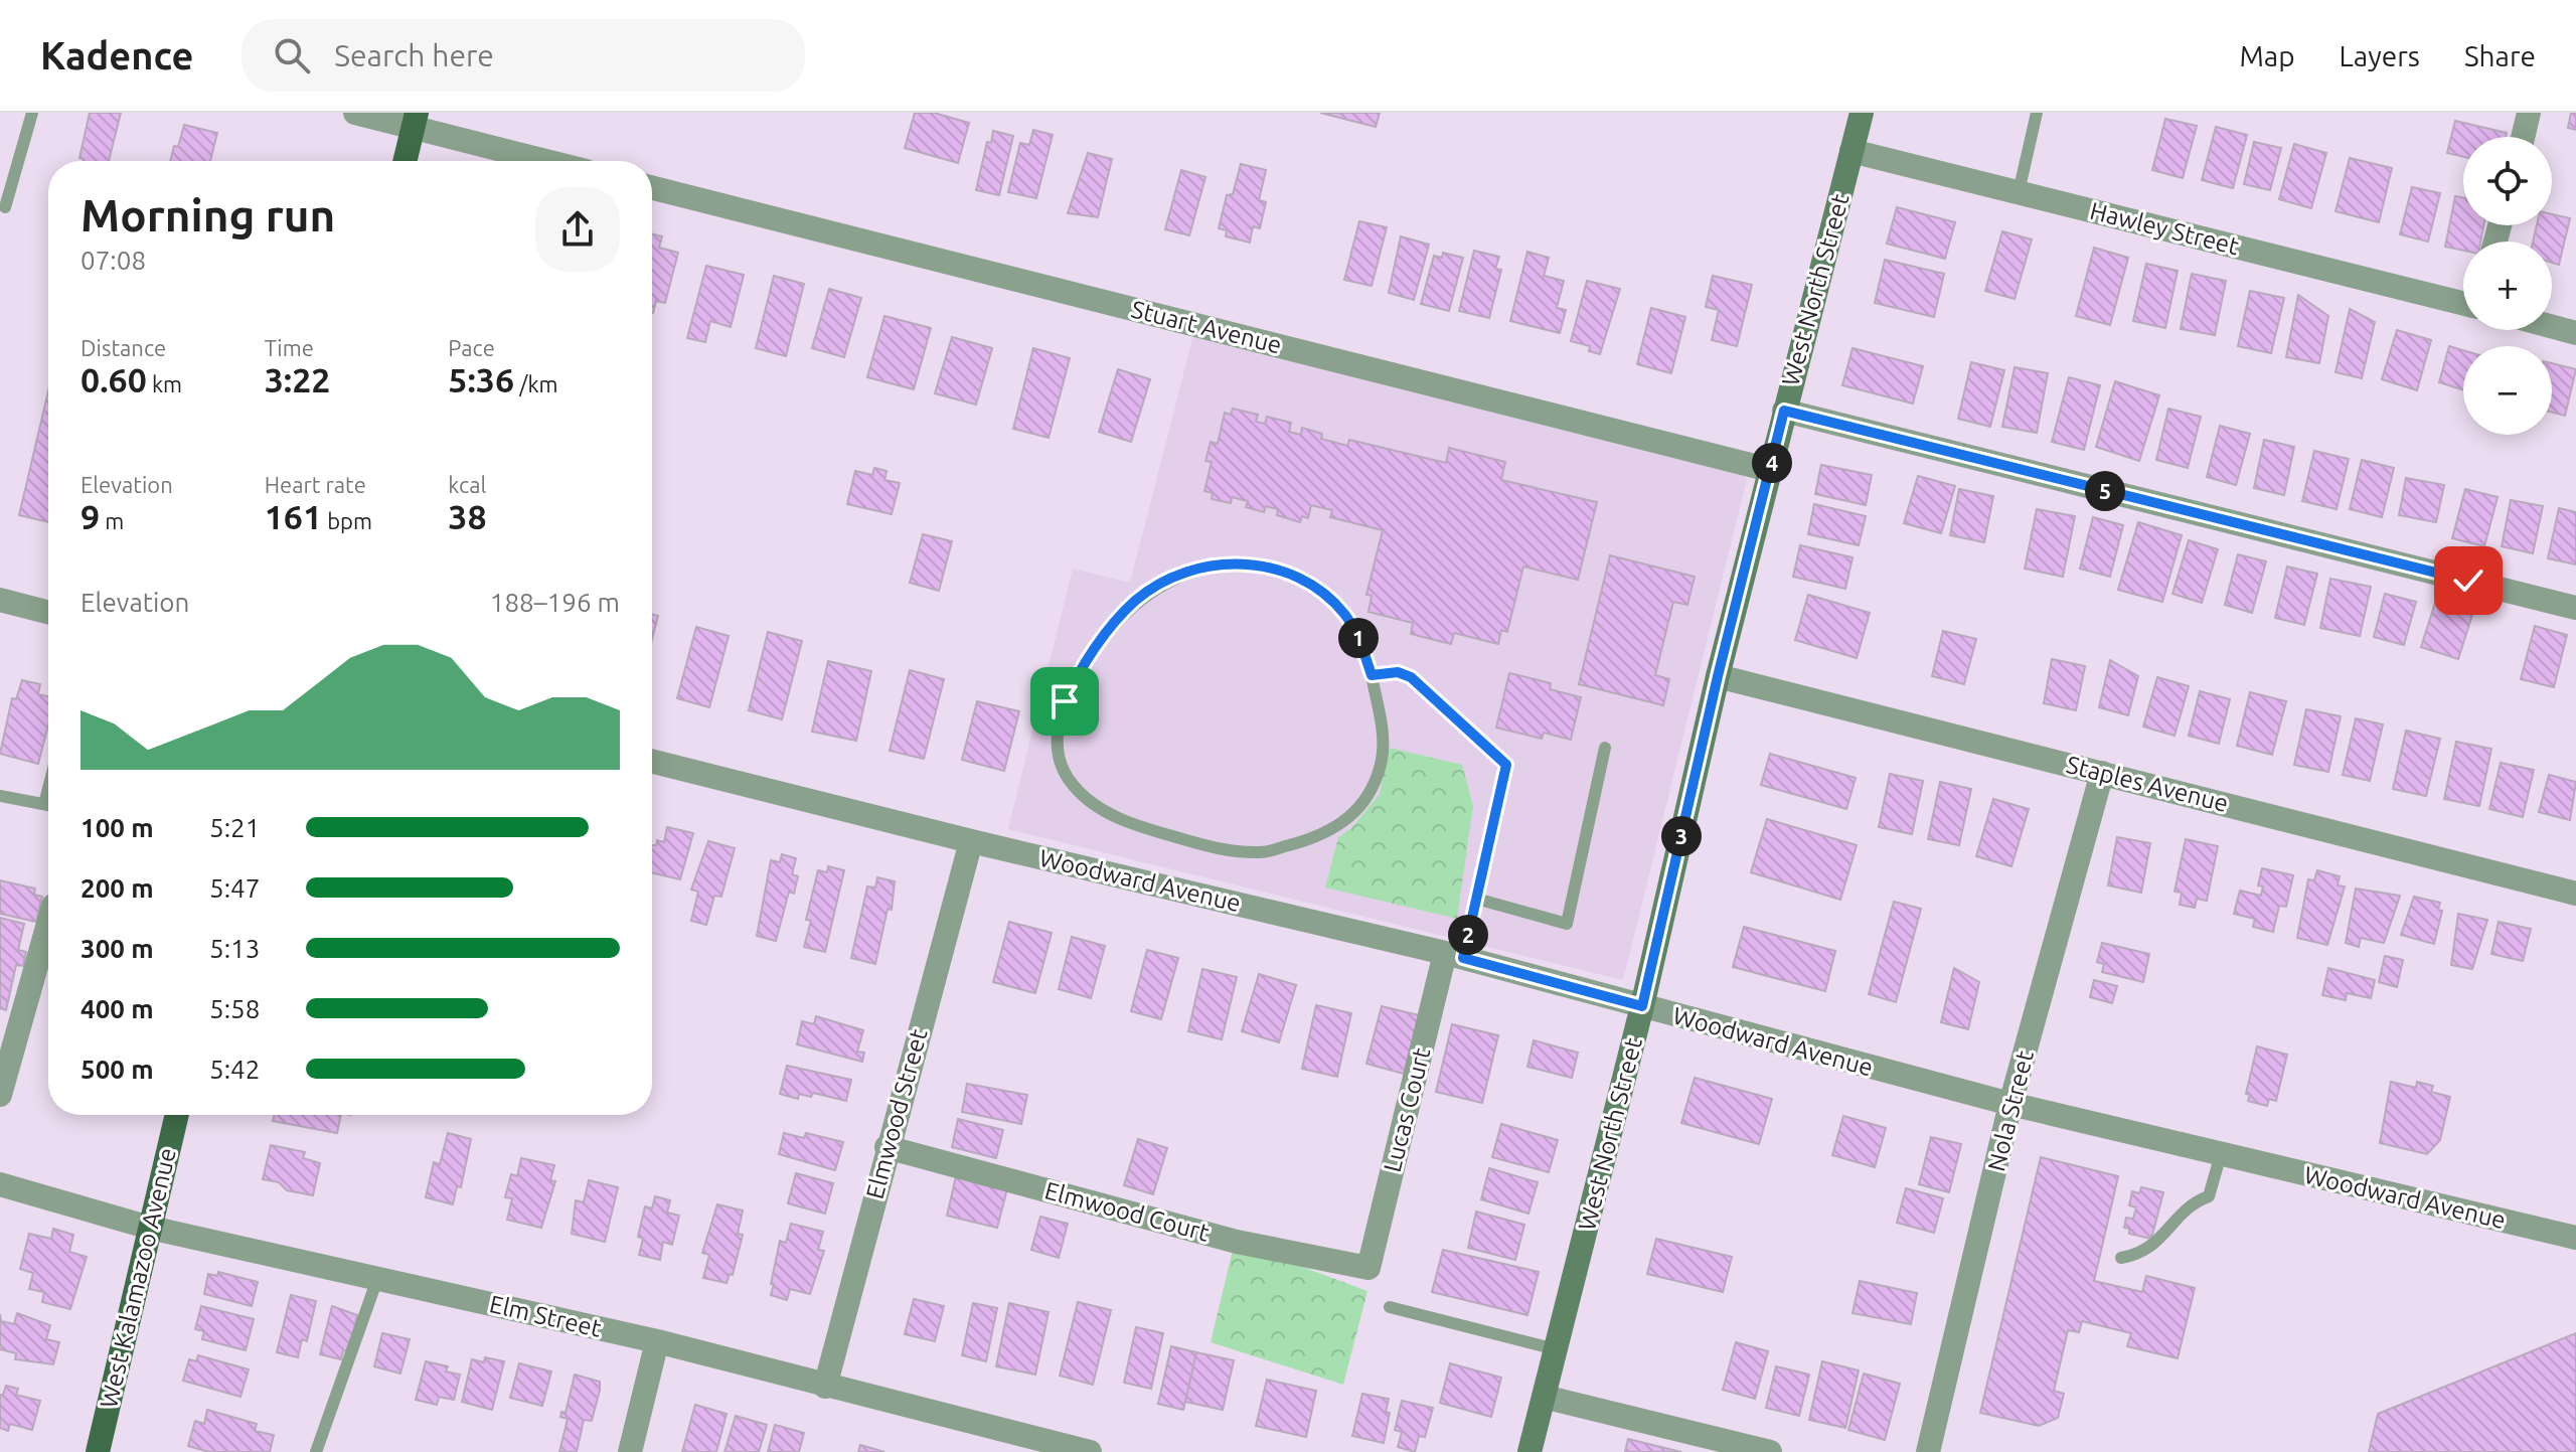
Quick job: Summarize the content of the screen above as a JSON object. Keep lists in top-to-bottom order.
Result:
{
  "streets": {
    "main road": ["West Kalamazoo Avenue"],
    "street": [
      "Hawley Street",
      "West North Street",
      "Stuart Avenue",
      "Staples Avenue",
      "Woodward Avenue",
      "Lucas Court",
      "Nola Street",
      "Elmwood Street",
      "Elmwood Court",
      "Elm Street"
    ]
  },
  "crossings": [
    ["Hawley Street", "West North Street"],
    ["West North Street", "Stuart Avenue"],
    ["West North Street", "Staples Avenue"],
    ["West North Street", "Woodward Avenue"],
    ["Staples Avenue", "Nola Street"],
    ["Woodward Avenue", "Lucas Court"],
    ["Woodward Avenue", "Nola Street"],
    ["Woodward Avenue", "Elmwood Street"],
    ["Lucas Court", "Elmwood Court"],
    ["Elmwood Street", "Elmwood Court"],
    ["Elmwood Street", "Elm Street"],
    ["West Kalamazoo Avenue", "Elm Street"]
  ],
  "page": {
    "header": "Kadence",
    "search": "Search here",
    "nav": ["Map", "Layers", "Share"],
    "map_buttons": ["+", "−"],
    "heading": ["Morning run", "07:08"],
    "stats": [
      ["Distance", "0.60 km"],
      ["Time", "3:22"],
      ["Pace", "5:36 /km"],
      ["Elevation", "9 m"],
      ["Heart rate", "161 bpm"],
      ["kcal", "38"]
    ],
    "pins": [
      "4",
      "5",
      "1",
      "3",
      "2"
    ],
    "chart": ["Elevation", "188–196 m"],
    "list": [
      {
        "name": "100 m",
        "note": "5:21"
      },
      {
        "name": "200 m",
        "note": "5:47"
      },
      {
        "name": "300 m",
        "note": "5:13"
      },
      {
        "name": "400 m",
        "note": "5:58"
      },
      {
        "name": "500 m",
        "note": "5:42"
      }
    ]
  }
}
